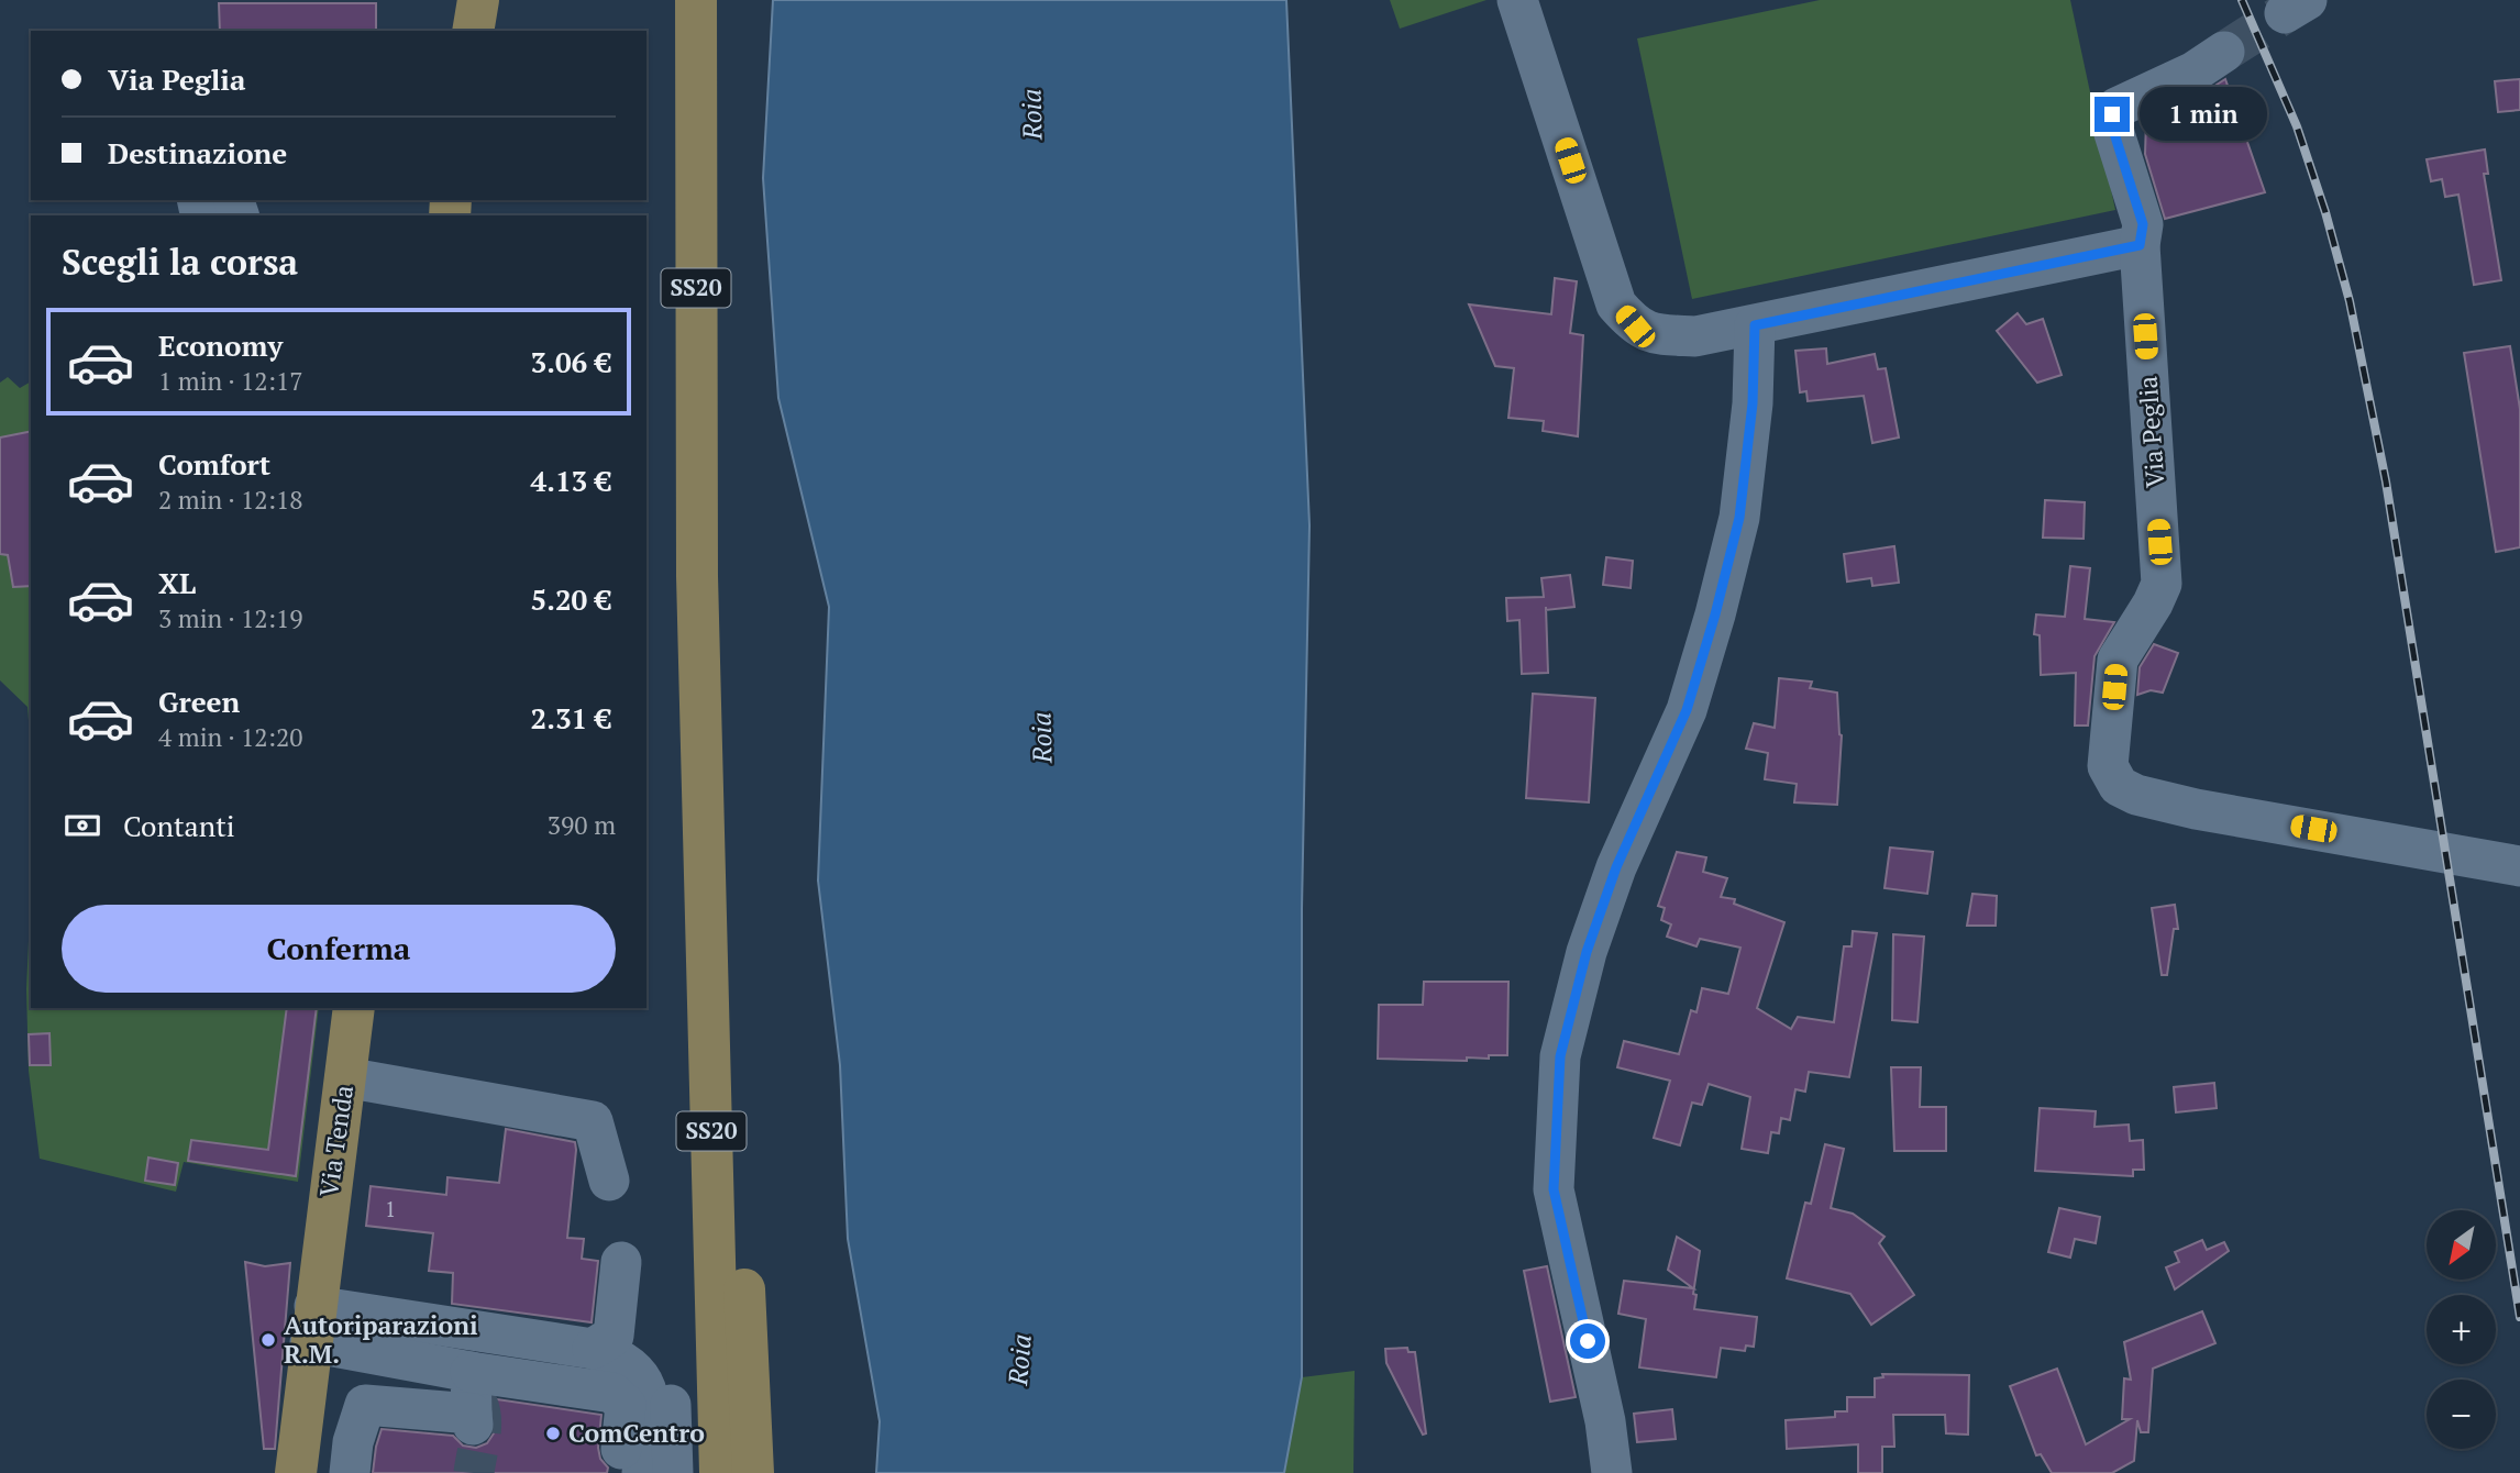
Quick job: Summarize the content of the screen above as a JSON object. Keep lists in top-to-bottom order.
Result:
{
  "streets": {
    "main road": ["SS20", "Via Tenda"],
    "street": ["Via Peglia"]
  },
  "water": ["Roia"],
  "places": ["Autoriparazioni R.M.", "ComCentro"],
  "house_numbers": ["1"],
  "north": "bottom left",
  "page": {
    "banner": ["Via Peglia", "Destinazione"],
    "bubble": "1 min",
    "heading": "Scegli la corsa",
    "list": [
      {
        "name": "Economy",
        "note": "1 min · 12:17",
        "value": "3.06 €"
      },
      {
        "name": "Comfort",
        "note": "2 min · 12:18",
        "value": "4.13 €"
      },
      {
        "name": "XL",
        "note": "3 min · 12:19",
        "value": "5.20 €"
      },
      {
        "name": "Green",
        "note": "4 min · 12:20",
        "value": "2.31 €"
      }
    ],
    "pay": ["Contanti", "390 m"],
    "buttons": "Conferma",
    "map_buttons": ["+", "−"]
  }
}
